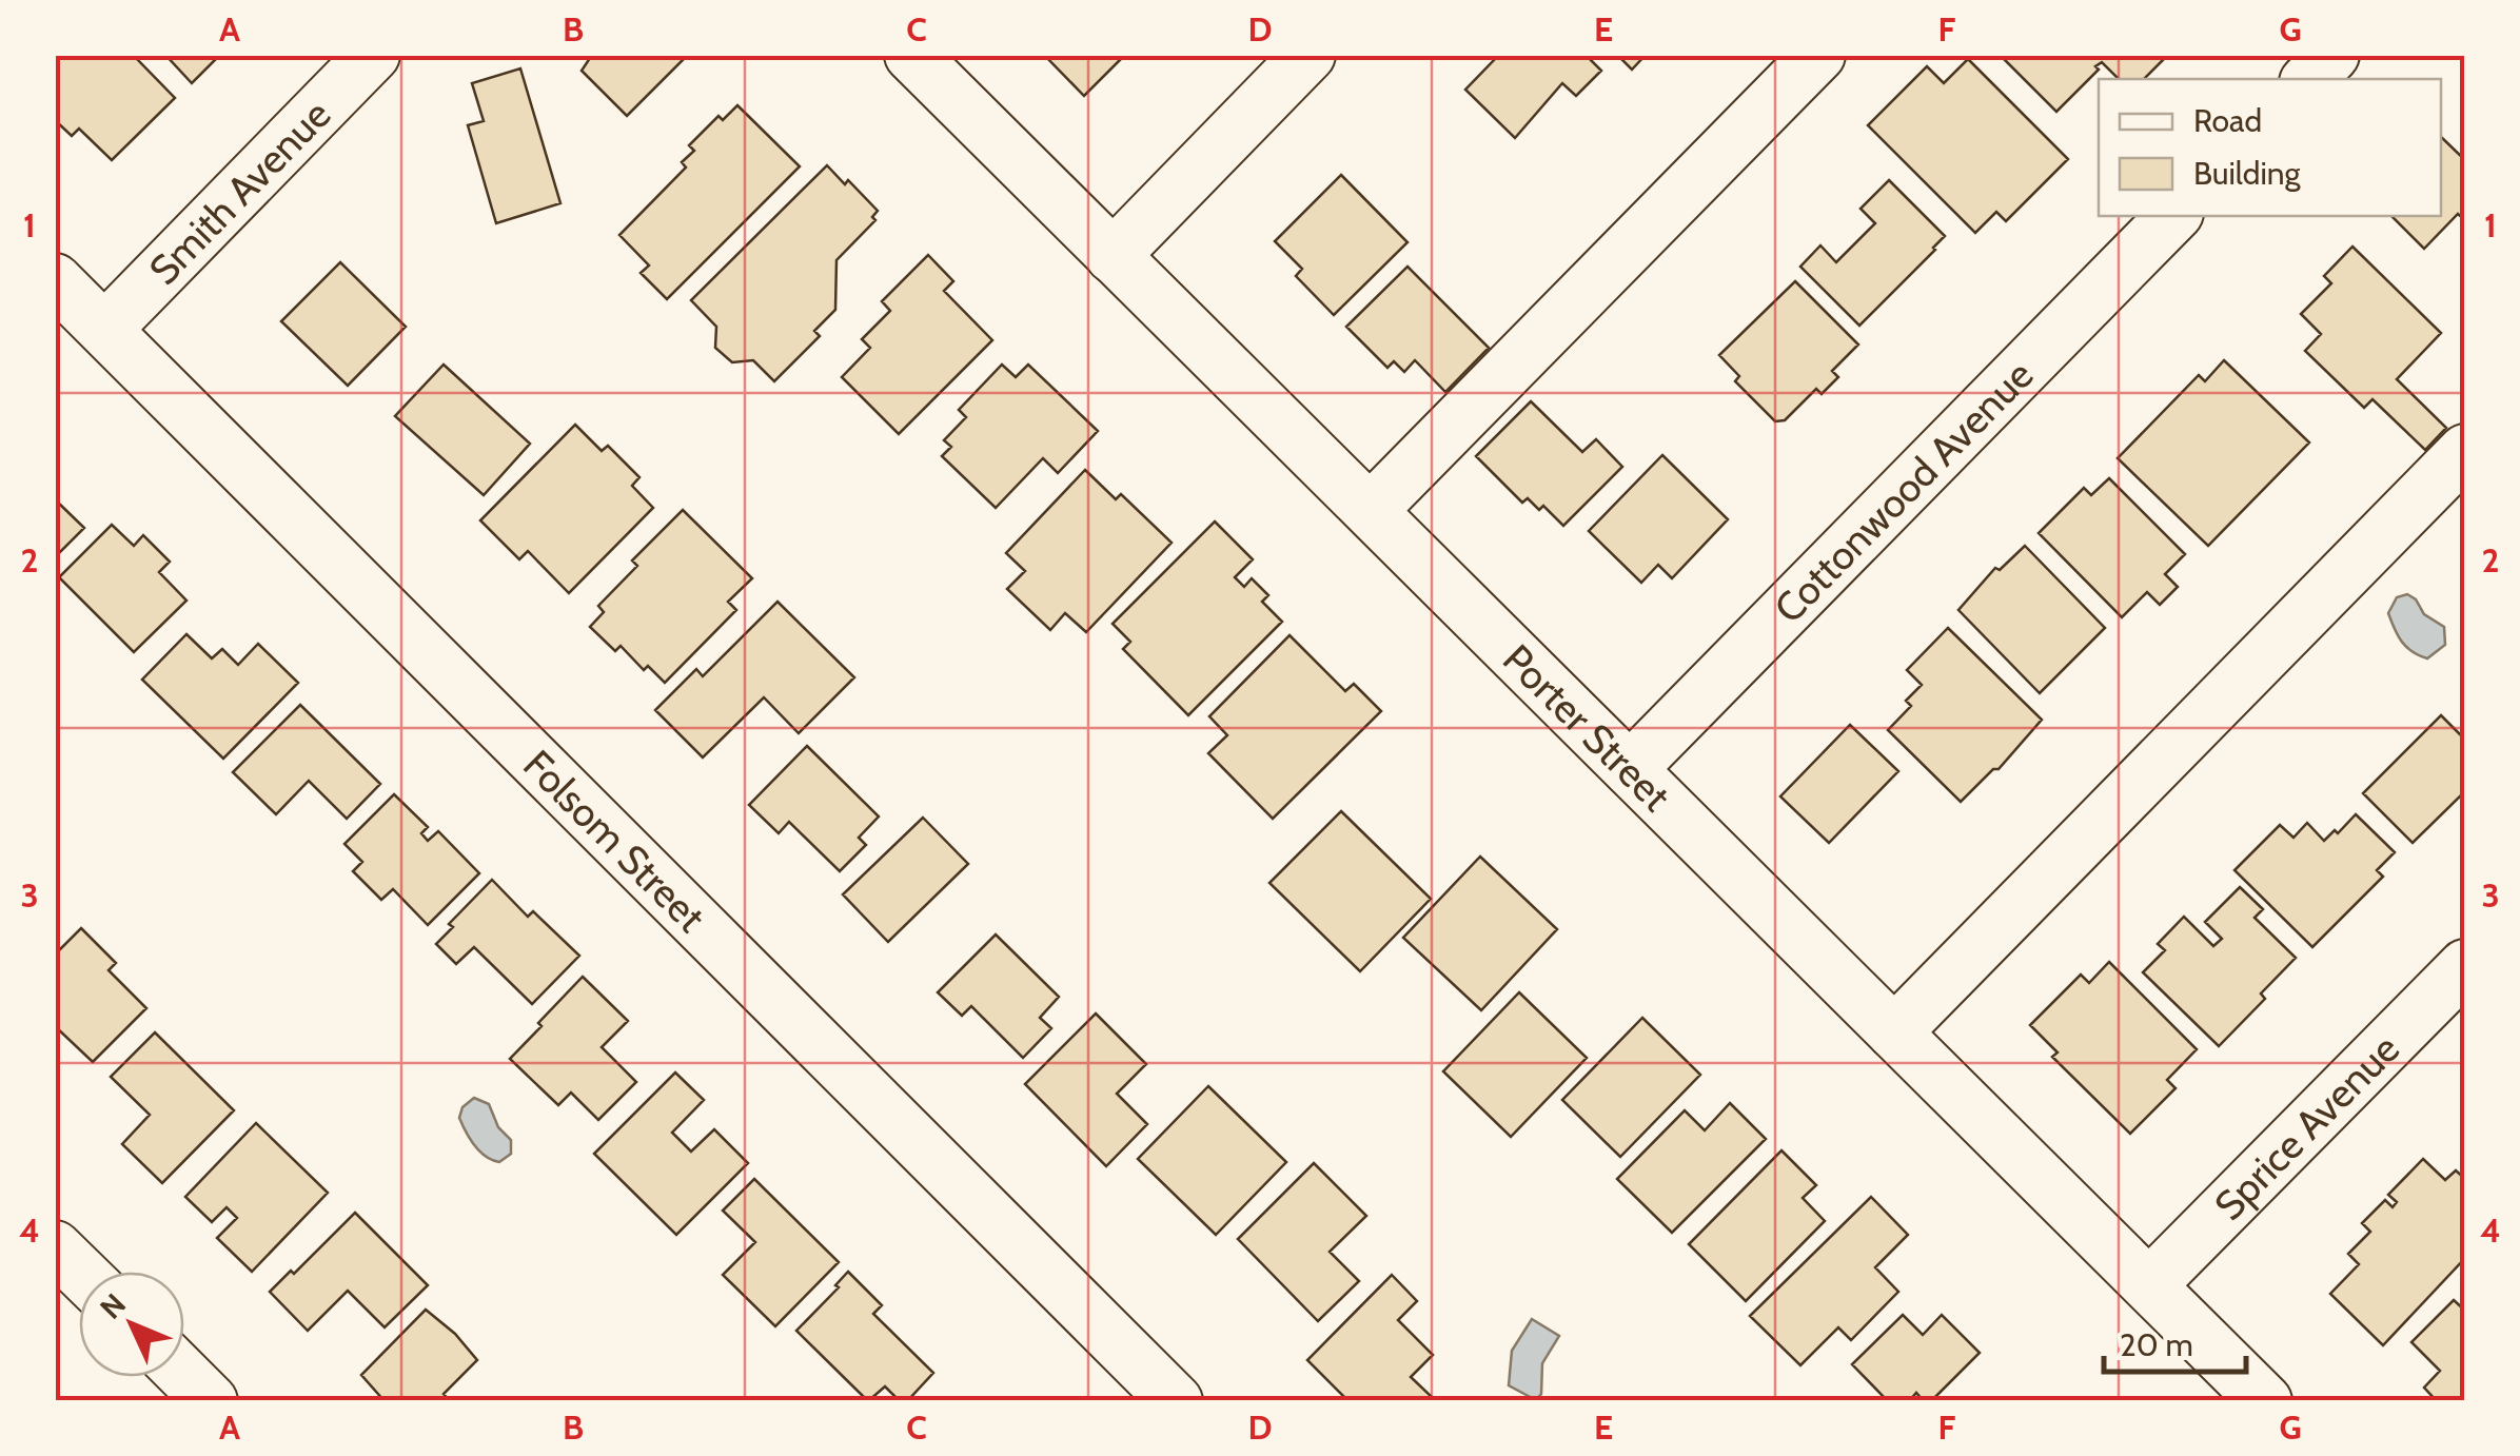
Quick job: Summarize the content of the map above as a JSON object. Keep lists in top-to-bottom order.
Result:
{
  "streets": {
    "street": [
      "Smith Avenue",
      "Cottonwood Avenue",
      "Porter Street",
      "Folsom Street",
      "Sprice Avenue"
    ]
  },
  "crossings": [
    ["Smith Avenue", "Folsom Street"],
    ["Cottonwood Avenue", "Porter Street"],
    ["Porter Street", "Sprice Avenue"]
  ],
  "legend": ["Road", "Building"],
  "scale_bar": "20 m",
  "north": "top left",
  "grid": {
    "columns": [
      "A",
      "B",
      "C",
      "D",
      "E",
      "F",
      "G"
    ],
    "rows": [
      "1",
      "2",
      "3",
      "4"
    ]
  }
}
